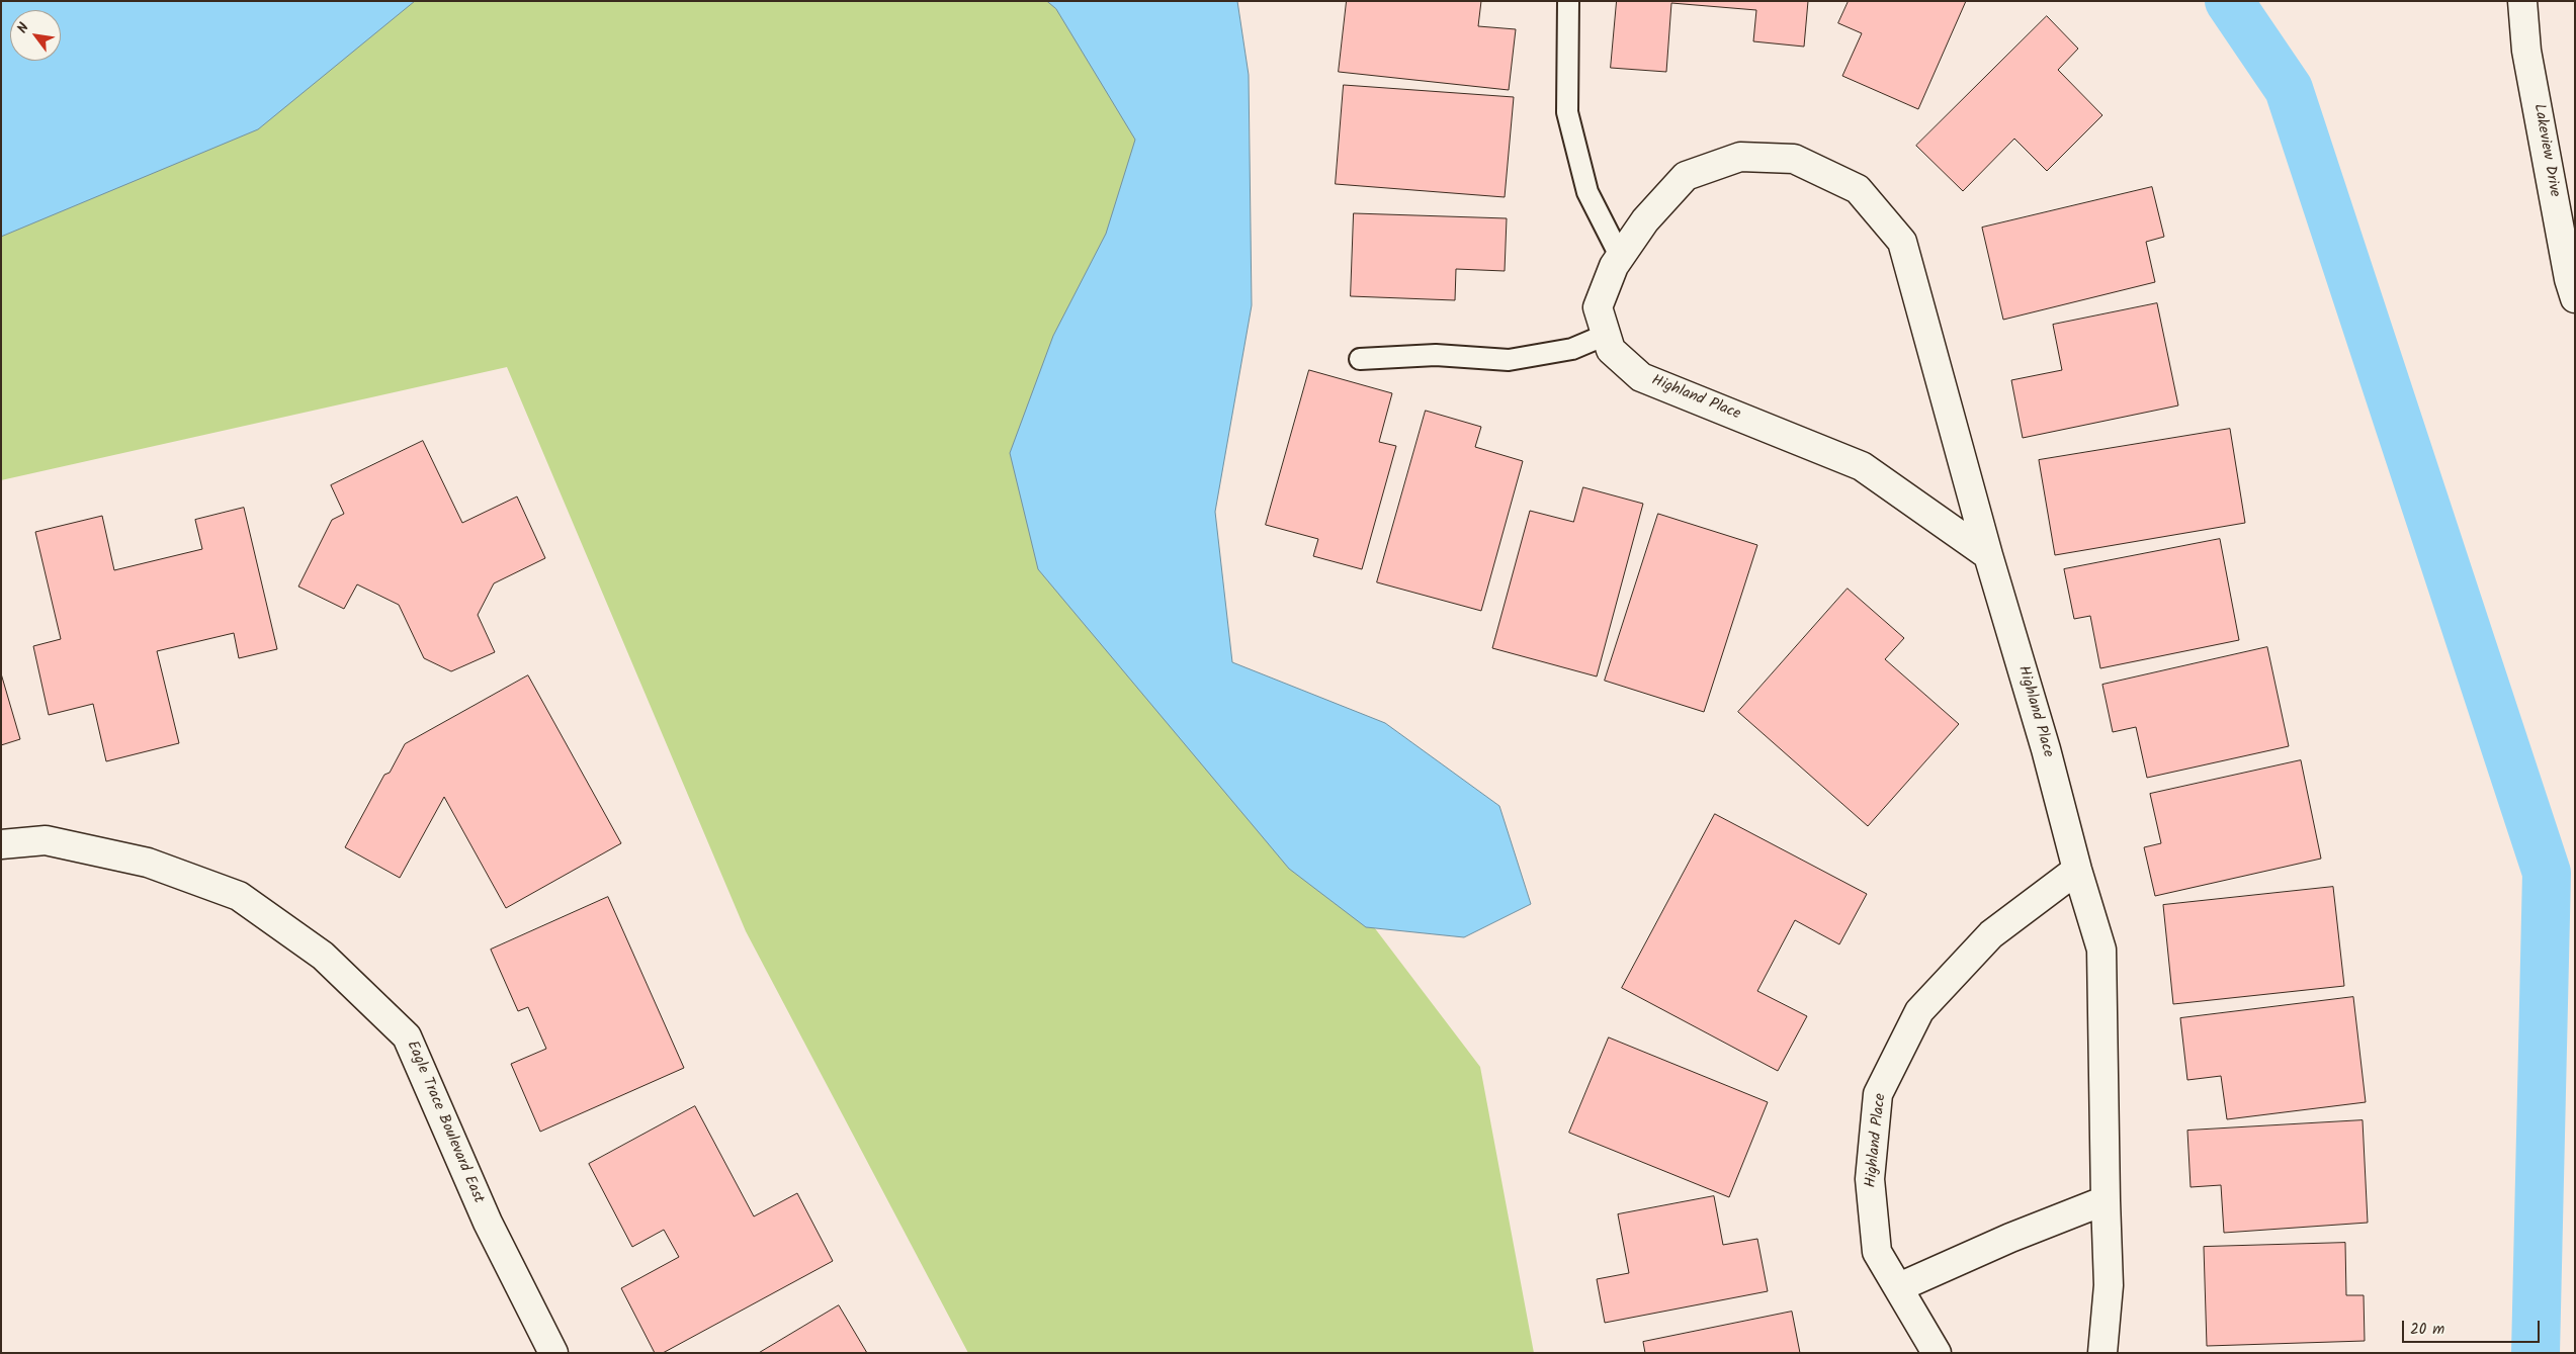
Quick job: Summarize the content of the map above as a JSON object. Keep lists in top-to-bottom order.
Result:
{
  "streets": {
    "street": ["Lakeview Drive", "Highland Place", "Eagle Trace Boulevard East"]
  },
  "scale_bar": "20 m",
  "north": "top left"
}
